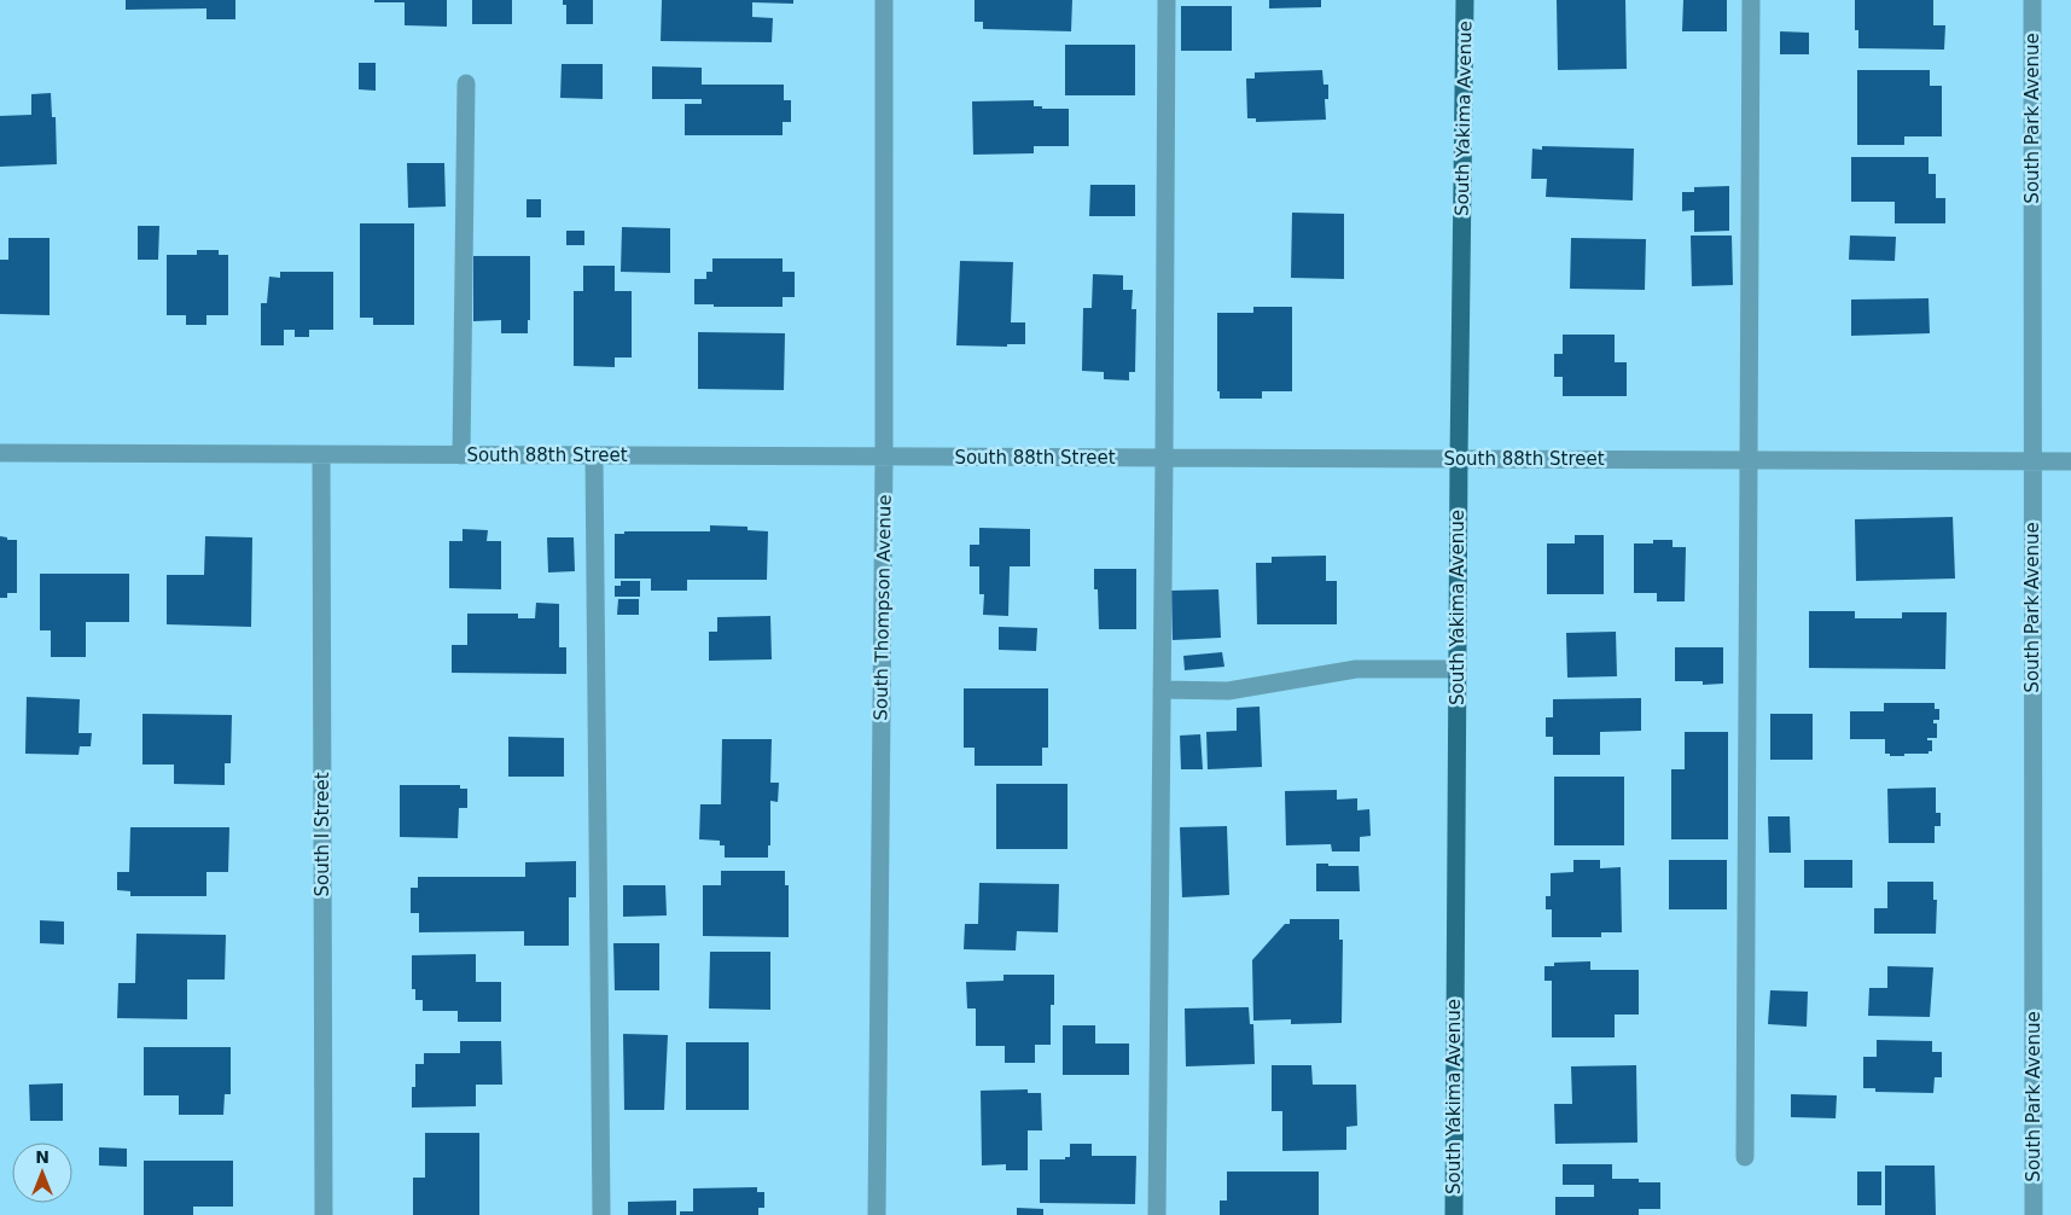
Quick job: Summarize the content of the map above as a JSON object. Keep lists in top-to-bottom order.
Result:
{
  "streets": {
    "main road": ["South Yakima Avenue"],
    "street": [
      "South Park Avenue",
      "South 88th Street",
      "South Thompson Avenue",
      "South I Street"
    ]
  },
  "crossings": [
    ["South Yakima Avenue", "South 88th Street"],
    ["South Park Avenue", "South 88th Street"],
    ["South 88th Street", "South Thompson Avenue"],
    ["South 88th Street", "South I Street"]
  ],
  "north": "top"
}
